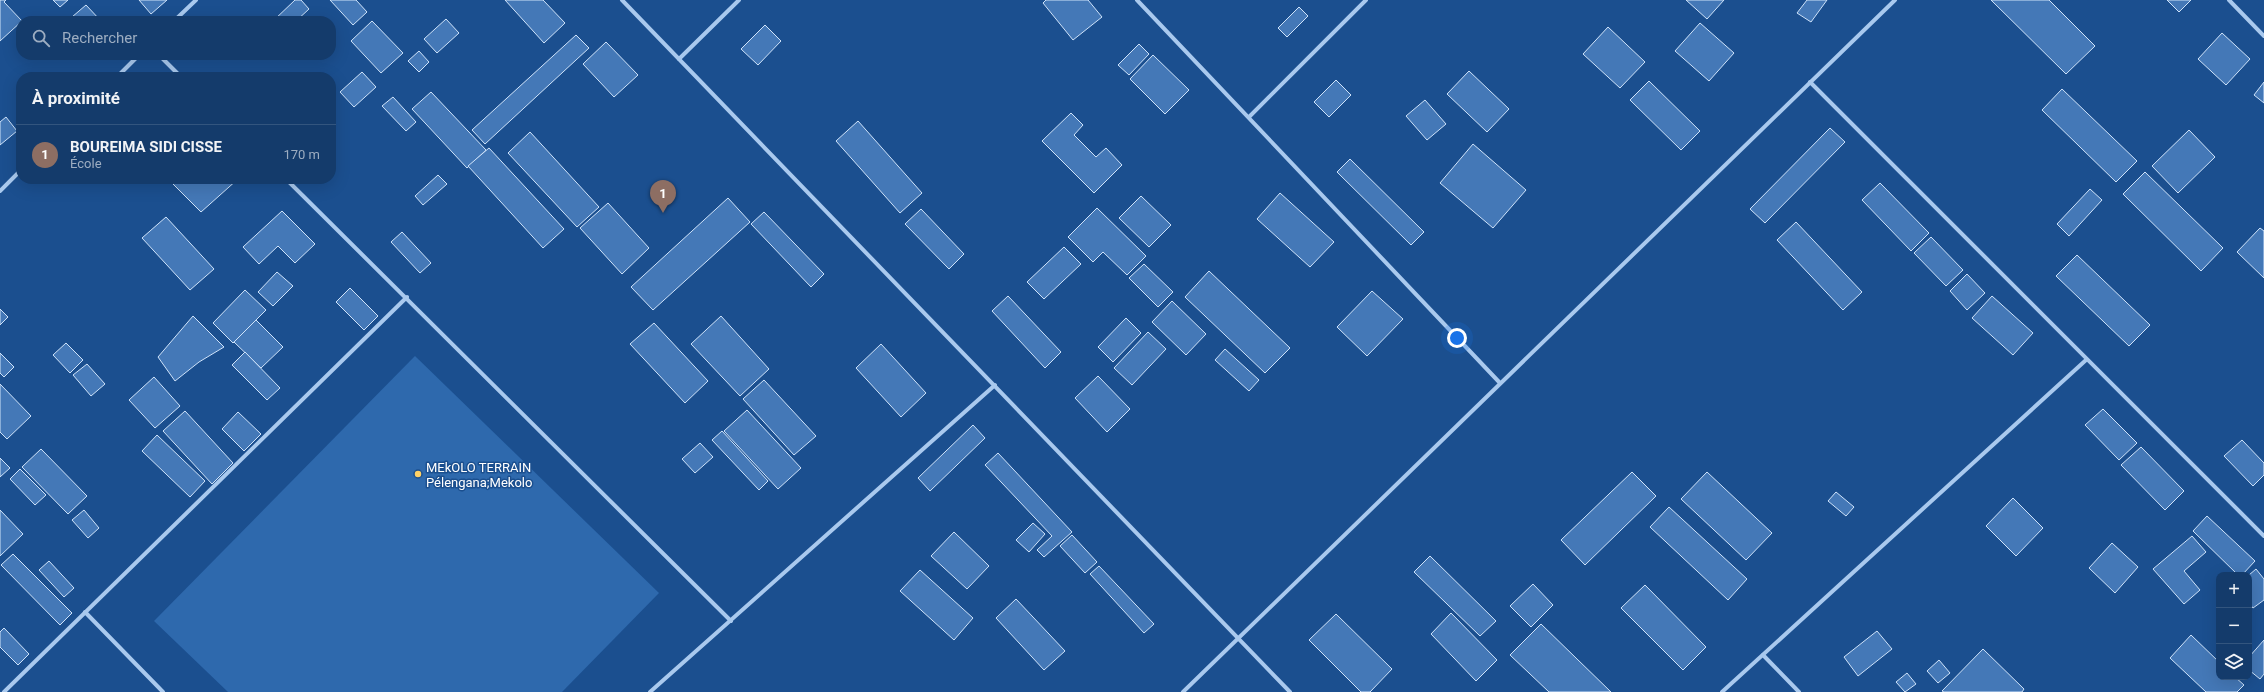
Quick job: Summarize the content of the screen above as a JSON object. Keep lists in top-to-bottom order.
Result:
{
  "places": ["MEkOLO TERRAIN Pélengana;Mekolo"],
  "page": {
    "search": "Rechercher",
    "heading": "À proximité",
    "list": [
      {
        "mark": "1",
        "name": "BOUREIMA SIDI CISSE",
        "note": "École",
        "value": "170 m"
      }
    ],
    "pins": "1",
    "map_buttons": ["+", "−"]
  }
}
